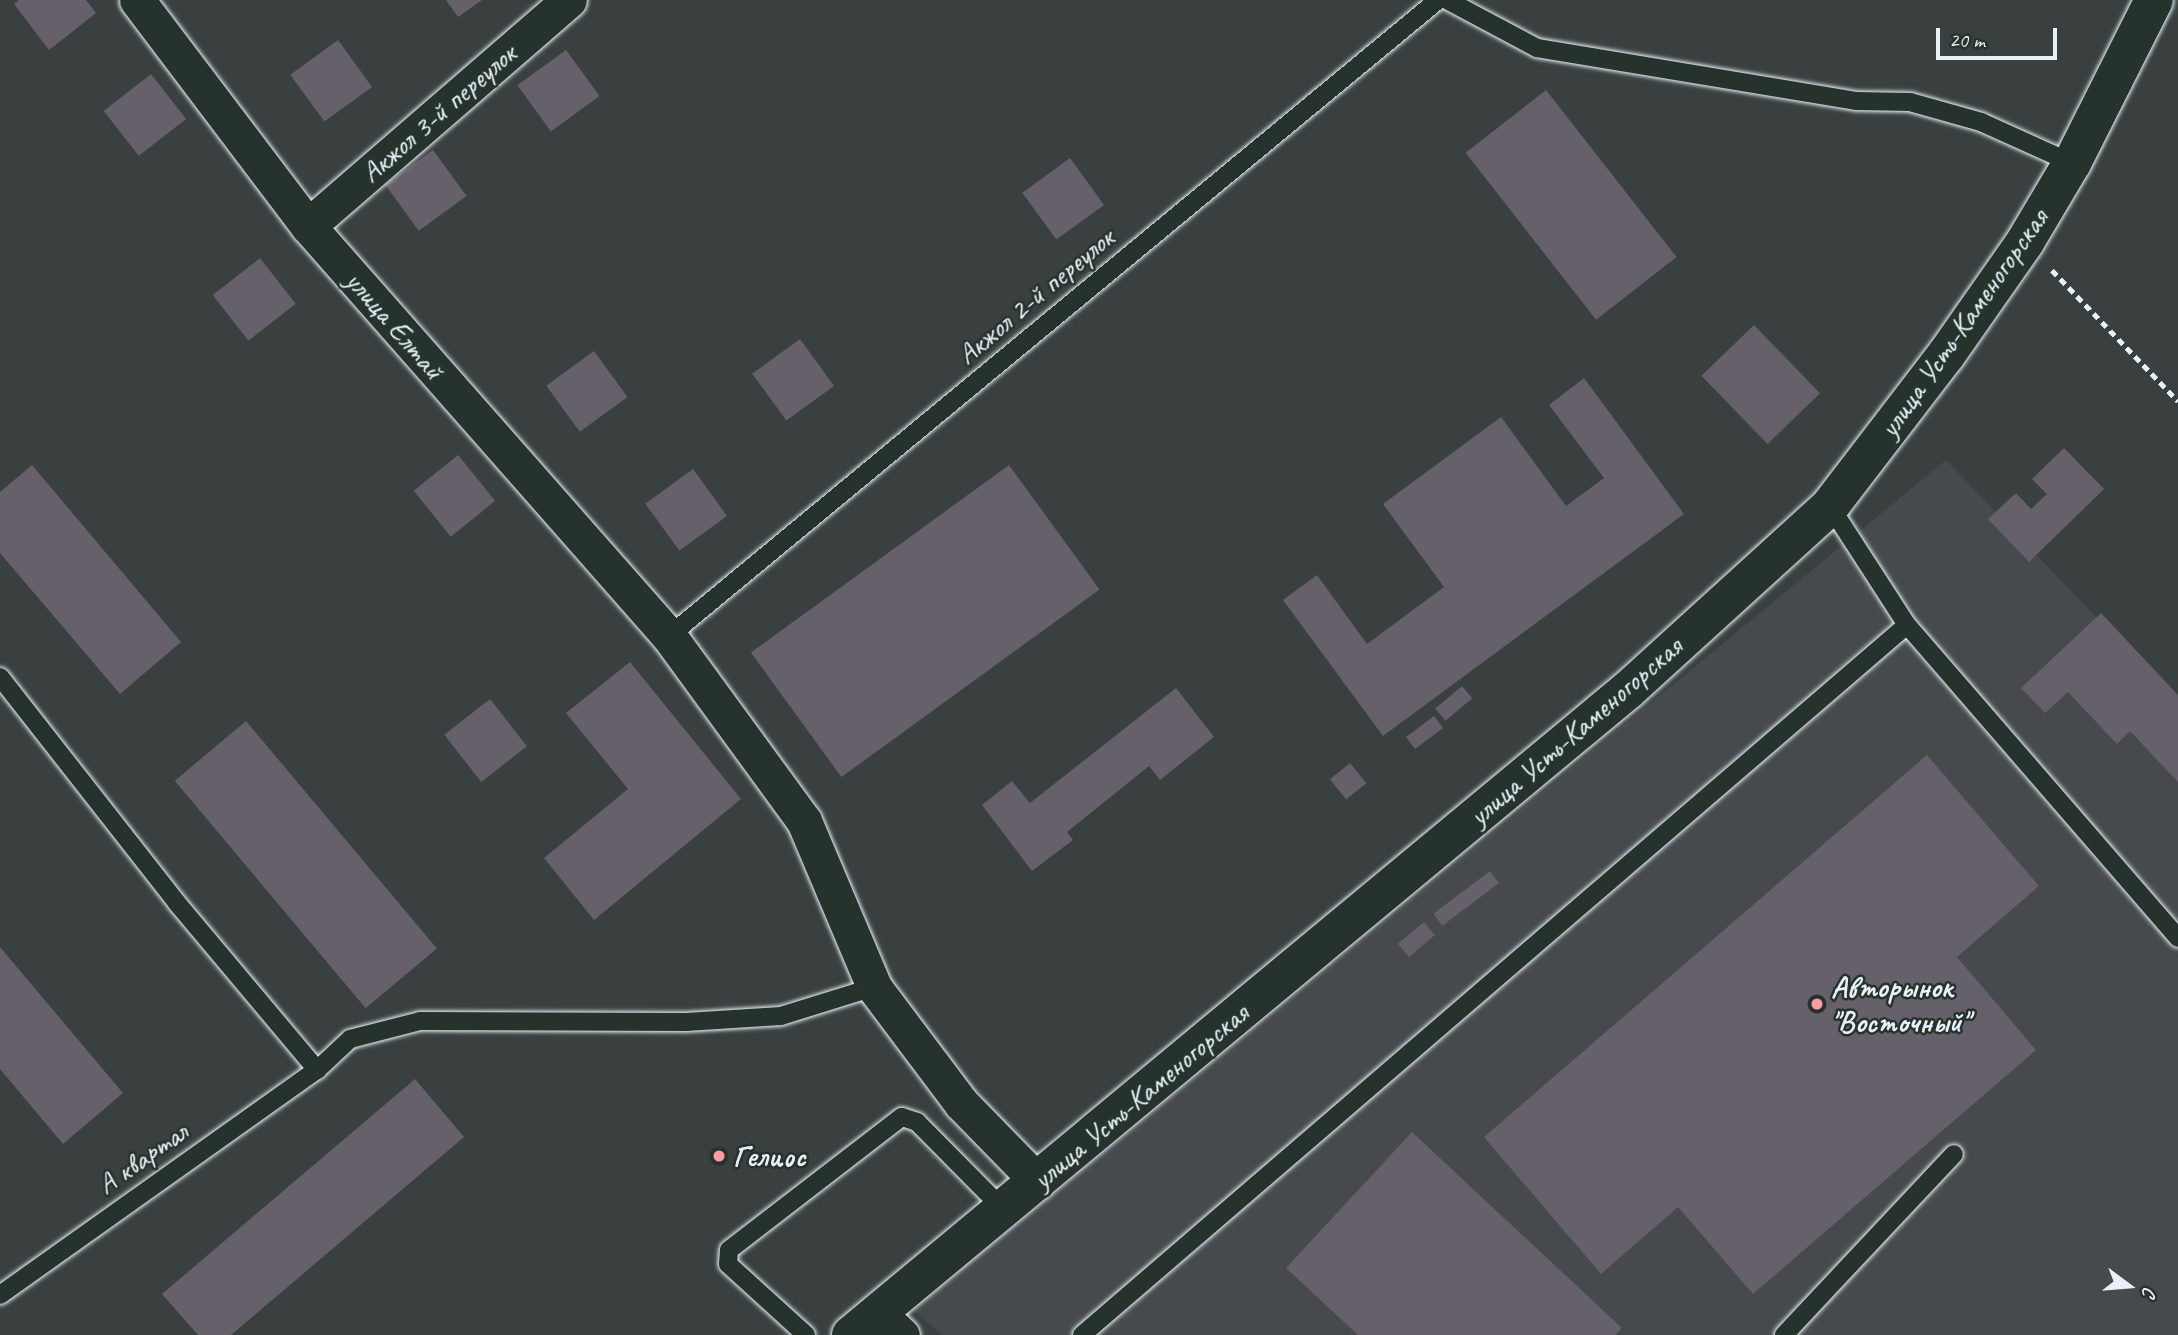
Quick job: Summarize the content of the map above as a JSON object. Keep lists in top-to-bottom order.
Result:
{
  "streets": {
    "street": ["Акжол 3-й переулок", "улица Усть-Каменогорская", "улица Елтай"],
    "lane": ["Акжол 2-й переулок", "А квартал"]
  },
  "crossings": [
    ["Акжол 3-й переулок", "улица Елтай"],
    ["Акжол 2-й переулок", "улица Елтай"],
    ["улица Усть-Каменогорская", "улица Елтай"],
    ["улица Елтай", "А квартал"]
  ],
  "places": ["Авторынок \"Восточный\"", "Гелиос"],
  "scale_bar": "20 m",
  "north": "right"
}
